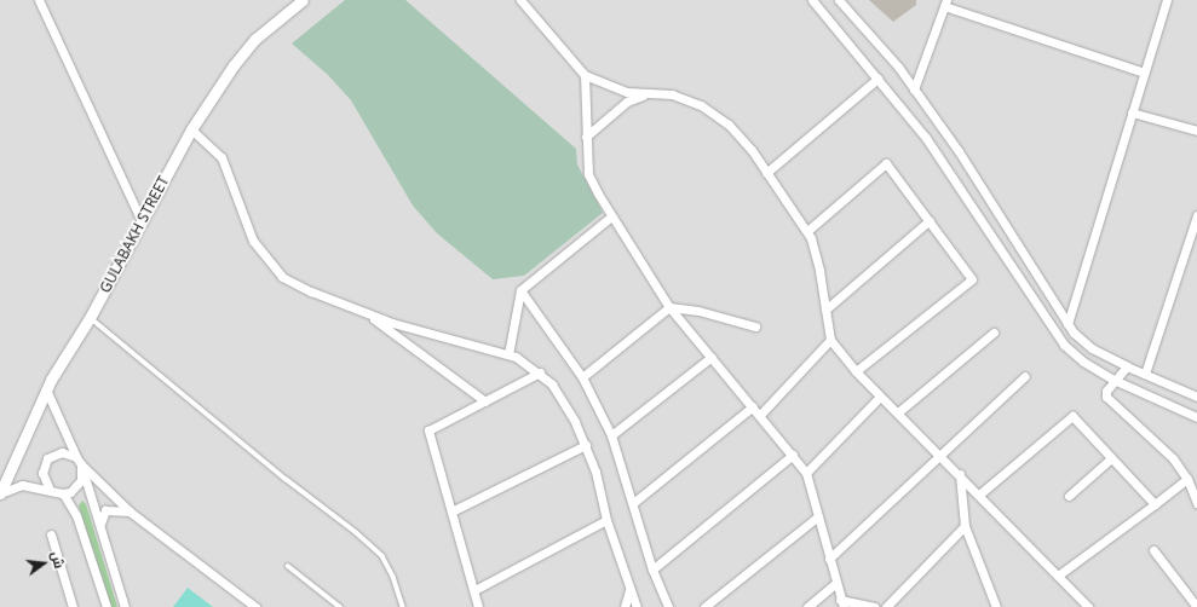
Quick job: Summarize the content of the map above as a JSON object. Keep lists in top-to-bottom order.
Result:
{
  "streets": {
    "street": ["GULABAKH STREET"]
  },
  "north": "right"
}
